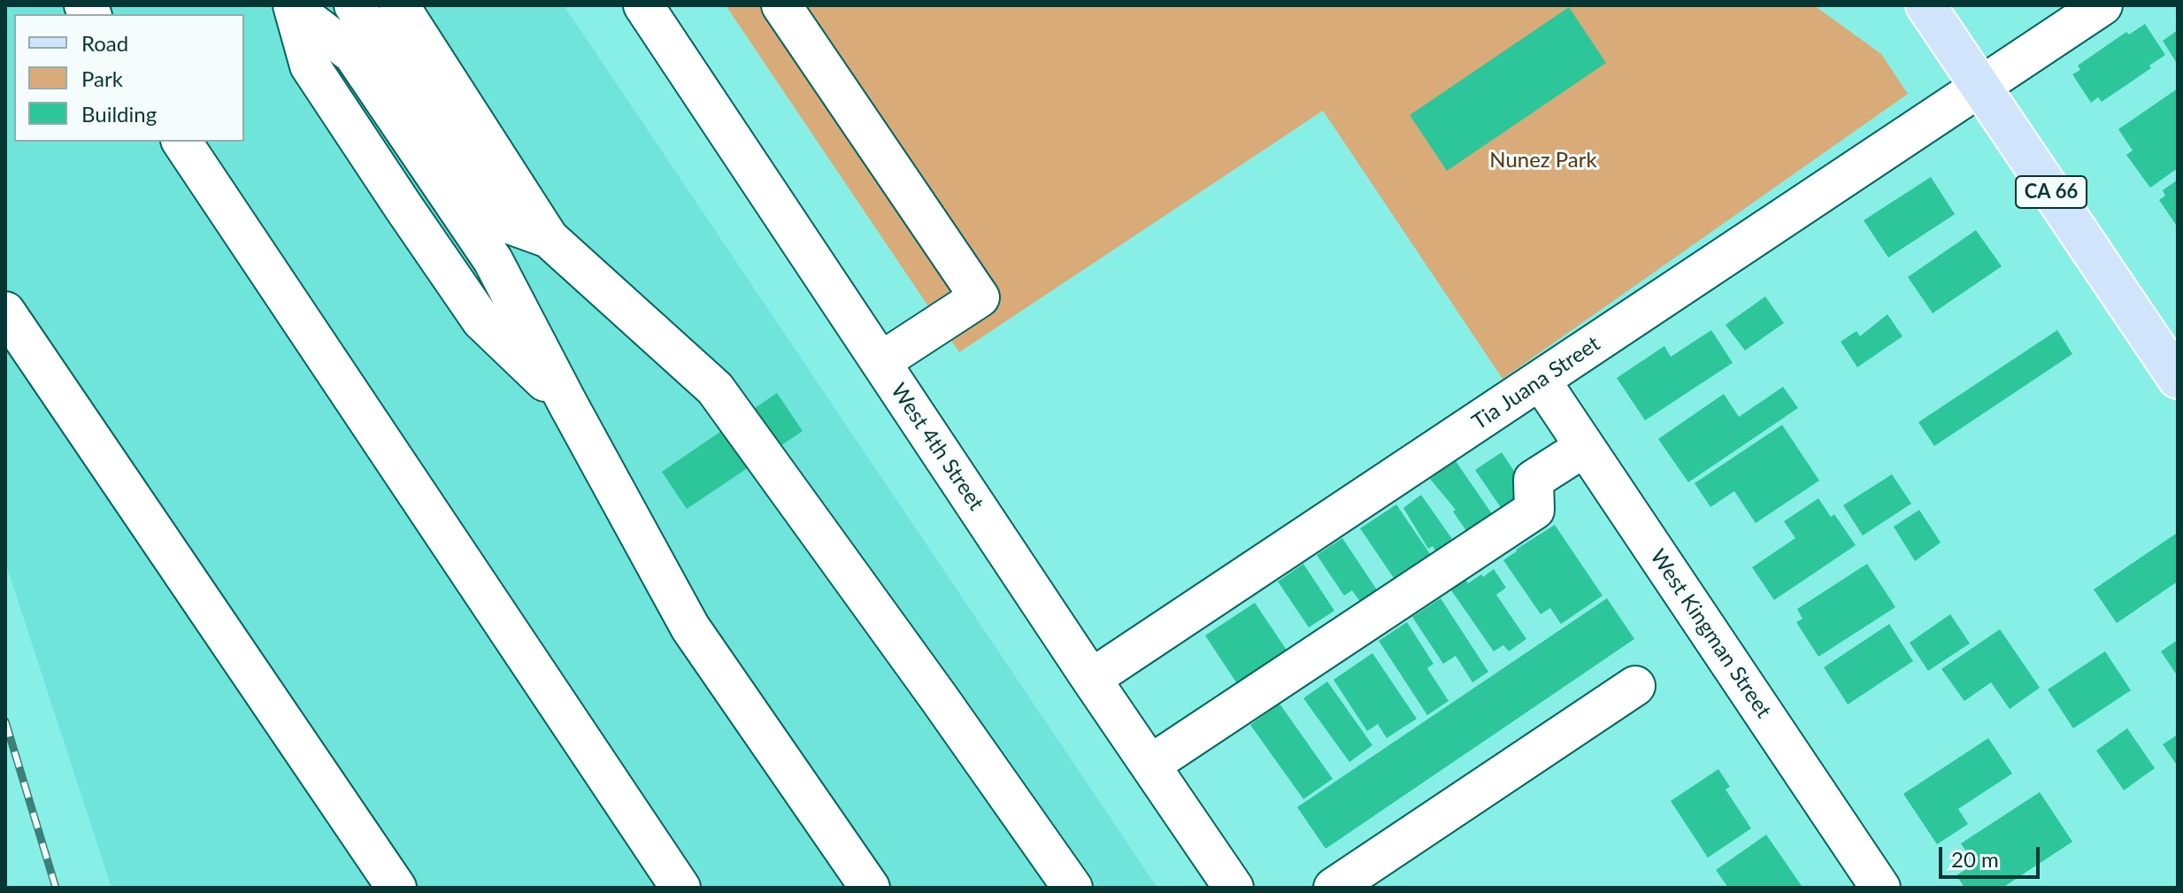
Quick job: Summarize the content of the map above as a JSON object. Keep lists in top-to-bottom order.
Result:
{
  "streets": {
    "main road": ["CA 66"],
    "street": ["Tia Juana Street", "West 4th Street", "West Kingman Street"]
  },
  "crossings": [
    ["CA 66", "Tia Juana Street"],
    ["Tia Juana Street", "West 4th Street"],
    ["Tia Juana Street", "West Kingman Street"]
  ],
  "parks": ["Nunez Park"],
  "legend": ["Road", "Park", "Building"],
  "scale_bar": "20 m"
}
